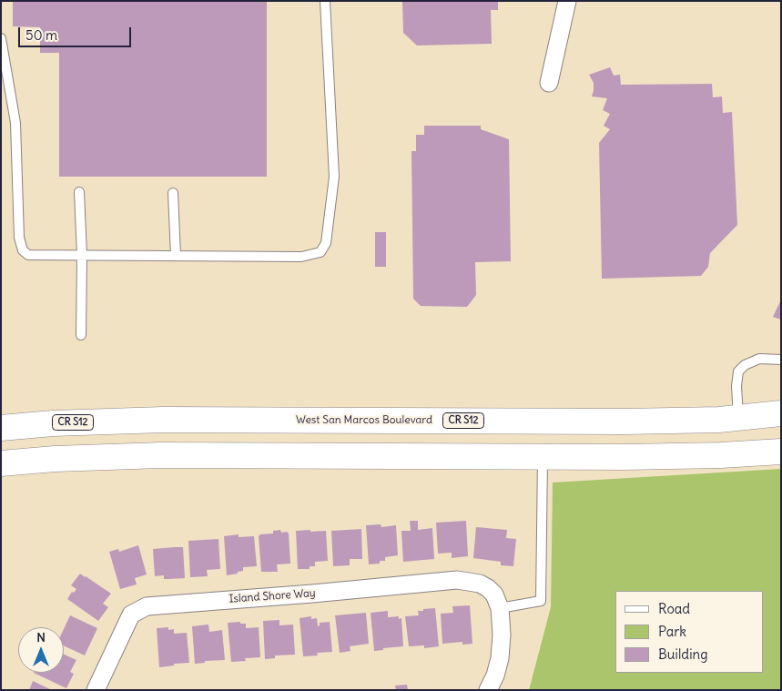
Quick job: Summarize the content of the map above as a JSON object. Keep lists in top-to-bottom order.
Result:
{
  "streets": {
    "main road": ["West San Marcos Boulevard", "CR S12"],
    "street": ["Island Shore Way"]
  },
  "legend": ["Road", "Park", "Building"],
  "scale_bar": "50 m",
  "north": "top"
}
